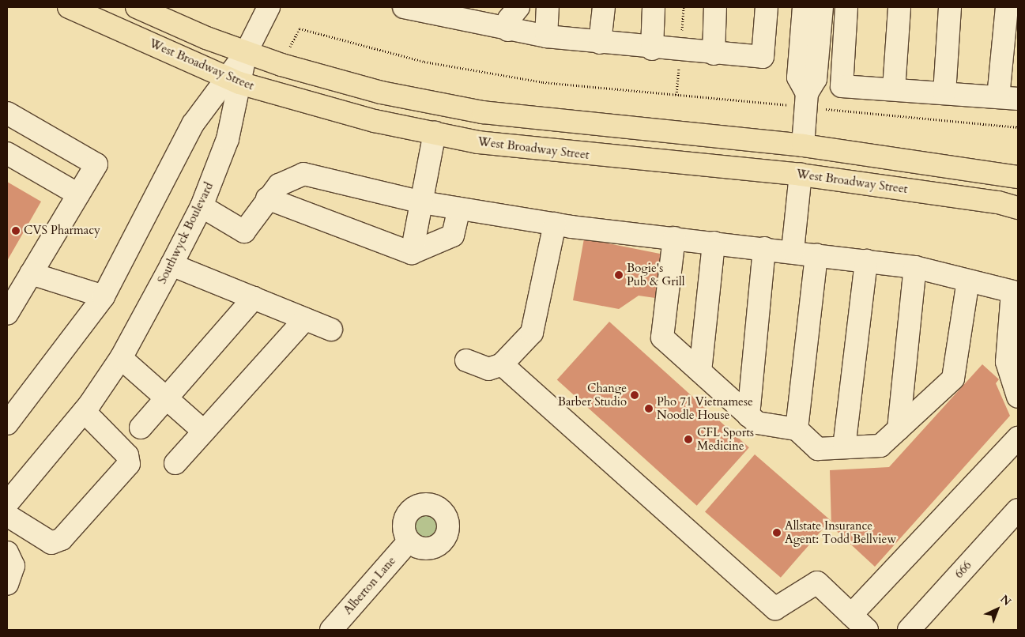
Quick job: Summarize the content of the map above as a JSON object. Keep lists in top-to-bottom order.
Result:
{
  "streets": {
    "main road": ["West Broadway Street"],
    "street": ["Southwyck Boulevard", "666", "Alberton Lane"]
  },
  "crossings": [
    ["West Broadway Street", "Southwyck Boulevard"]
  ],
  "places": [
    "CVS Pharmacy",
    "Bogie's Pub & Grill",
    "Change Barber Studio",
    "Pho 71 Vietnamese Noodle House",
    "CFL Sports Medicine",
    "Allstate Insurance Agent: Todd Bellview"
  ],
  "north": "top right"
}
